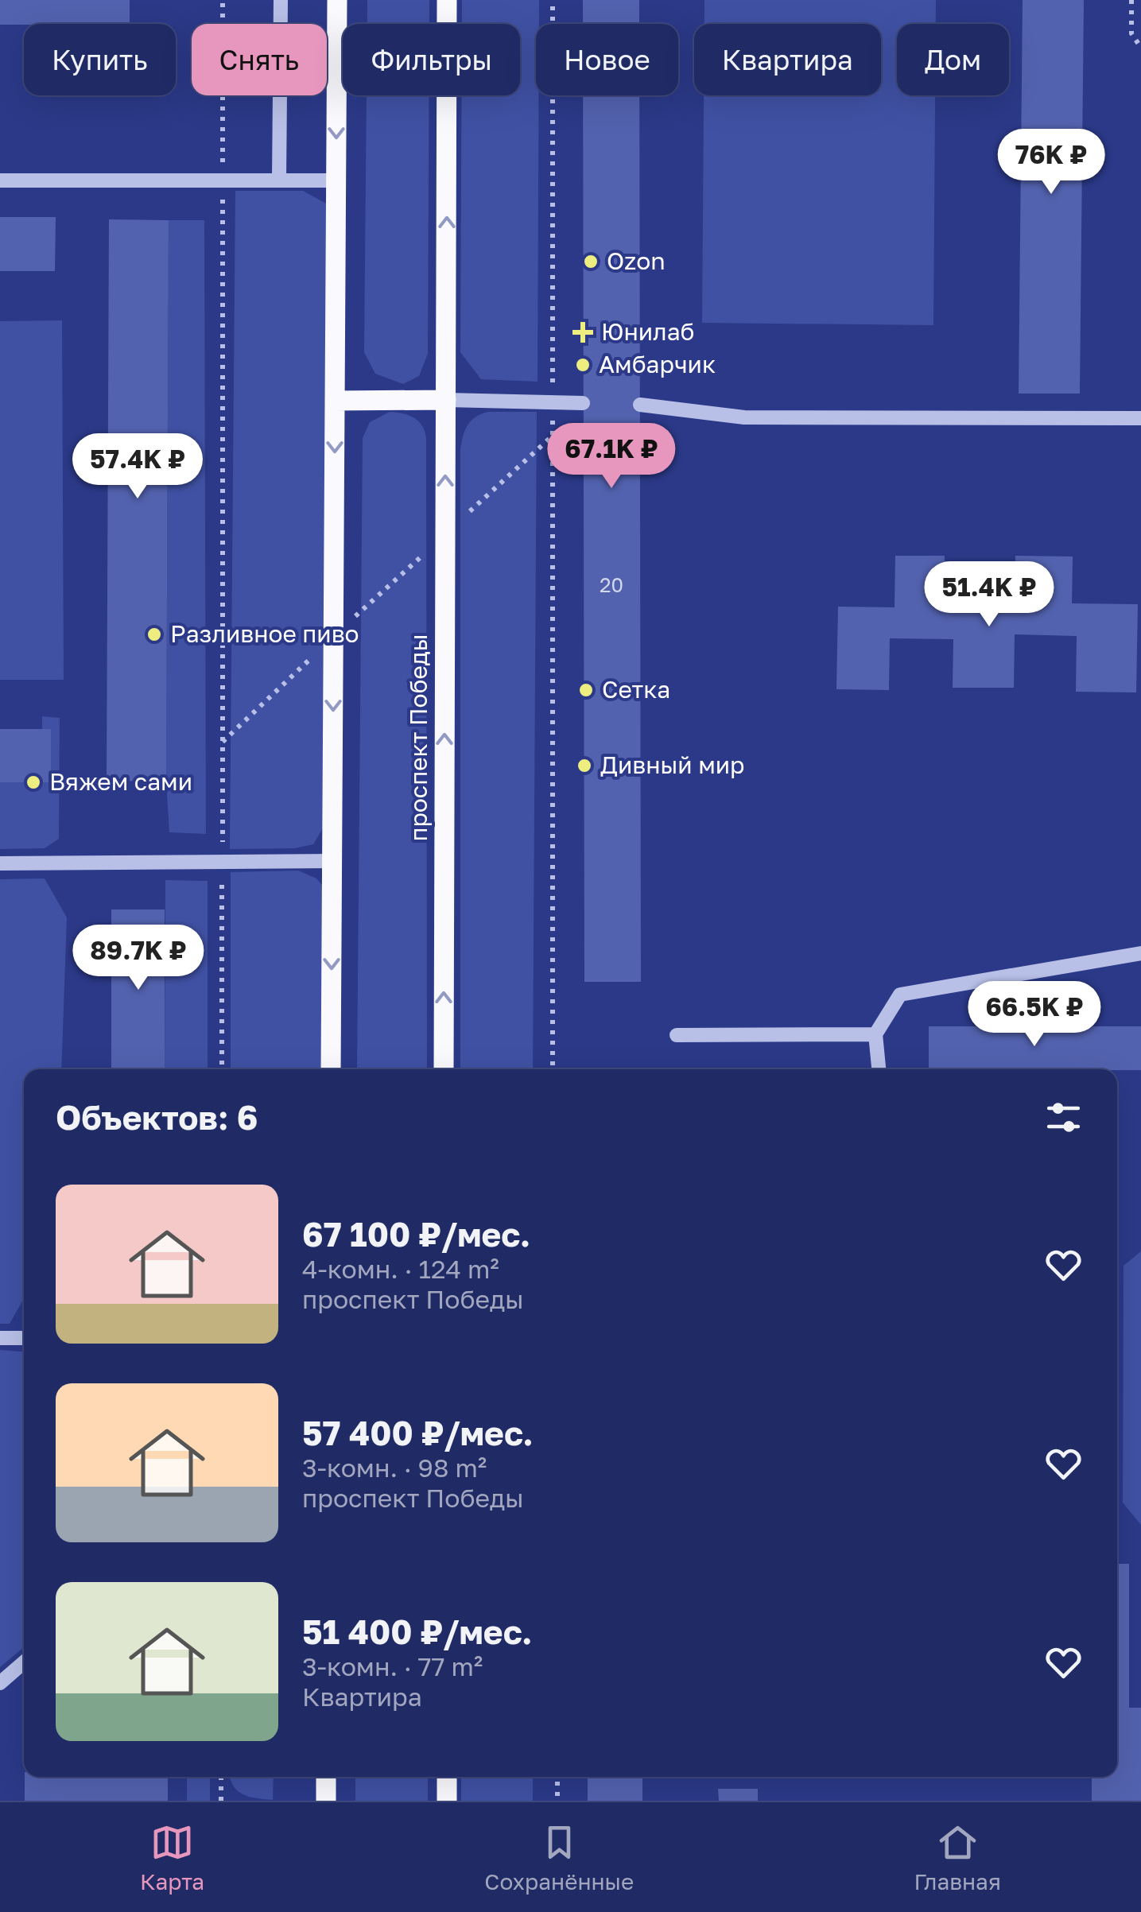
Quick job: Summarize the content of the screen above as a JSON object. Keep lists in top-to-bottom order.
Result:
{
  "streets": {
    "main road": ["проспект Победы"]
  },
  "places": {
    "other": [
      "Ozon",
      "Амбарчик",
      "Разливное пиво",
      "Сетка",
      "Дивный мир",
      "Вяжем сами"
    ],
    "health": ["Юнилаб"]
  },
  "house_numbers": ["20"],
  "page": {
    "chip": [
      "Купить",
      "Снять",
      "Фильтры",
      "Новое",
      "Квартира",
      "Дом"
    ],
    "price": [
      "76K ₽",
      "67.1K ₽",
      "57.4K ₽",
      "51.4K ₽",
      "89.7K ₽",
      "66.5K ₽"
    ],
    "heading": "Объектов: 6",
    "list": [
      {
        "name": "67 100 ₽/мес.",
        "note": "4-комн. · 124 m² · проспект Победы"
      },
      {
        "name": "57 400 ₽/мес.",
        "note": "3-комн. · 98 m² · проспект Победы"
      },
      {
        "name": "51 400 ₽/мес.",
        "note": "3-комн. · 77 m² · Квартира"
      }
    ],
    "tabs": ["Карта", "Сохранённые", "Главная"]
  }
}
